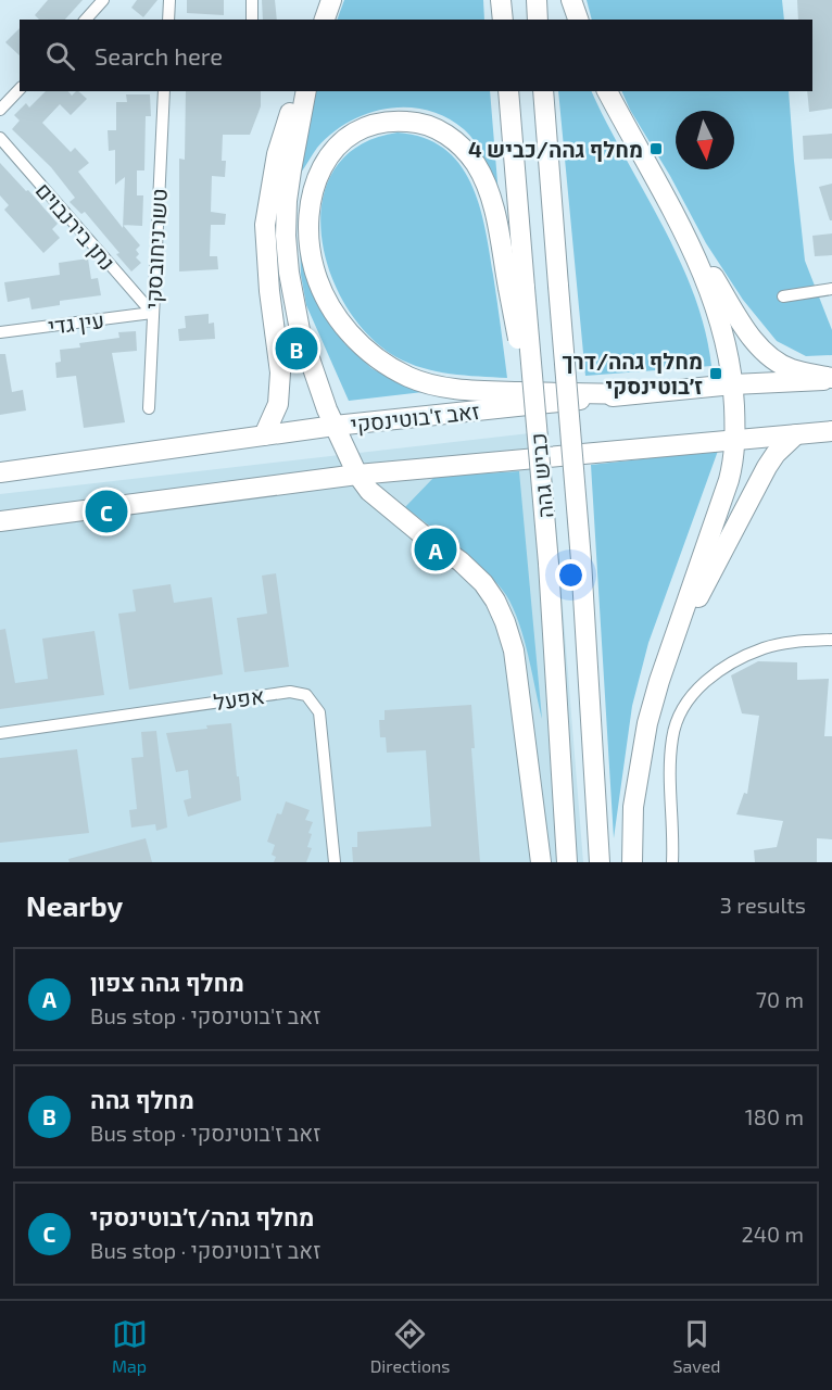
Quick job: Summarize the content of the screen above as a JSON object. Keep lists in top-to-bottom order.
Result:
{
  "streets": {
    "main road": ["זאב ז'בוטינסקי", "כביש גהה"],
    "street": [
      "נתן בירנבוים",
      "טשרניחובסקי",
      "עין גדי",
      "אפעל"
    ]
  },
  "crossings": [
    ["נתן בירנבוים", "טשרניחובסקי"],
    ["נתן בירנבוים", "עין גדי"],
    ["טשרניחובסקי", "עין גדי"]
  ],
  "places": {
    "transit": ["מחלף גהה/כביש 4", "מחלף גהה/דרך ז׳בוטינסקי"]
  },
  "north": "bottom",
  "page": {
    "search": "Search here",
    "pins": ["B", "C", "A"],
    "heading": ["Nearby", "3 results"],
    "list": [
      {
        "mark": "A",
        "name": "מחלף גהה צפון",
        "note": "Bus stop · זאב ז'בוטינסקי",
        "value": "70 m"
      },
      {
        "mark": "B",
        "name": "מחלף גהה",
        "note": "Bus stop · זאב ז'בוטינסקי",
        "value": "180 m"
      },
      {
        "mark": "C",
        "name": "מחלף גהה/ז׳בוטינסקי",
        "note": "Bus stop · זאב ז'בוטינסקי",
        "value": "240 m"
      }
    ],
    "nav": ["Map", "Directions", "Saved"]
  }
}
